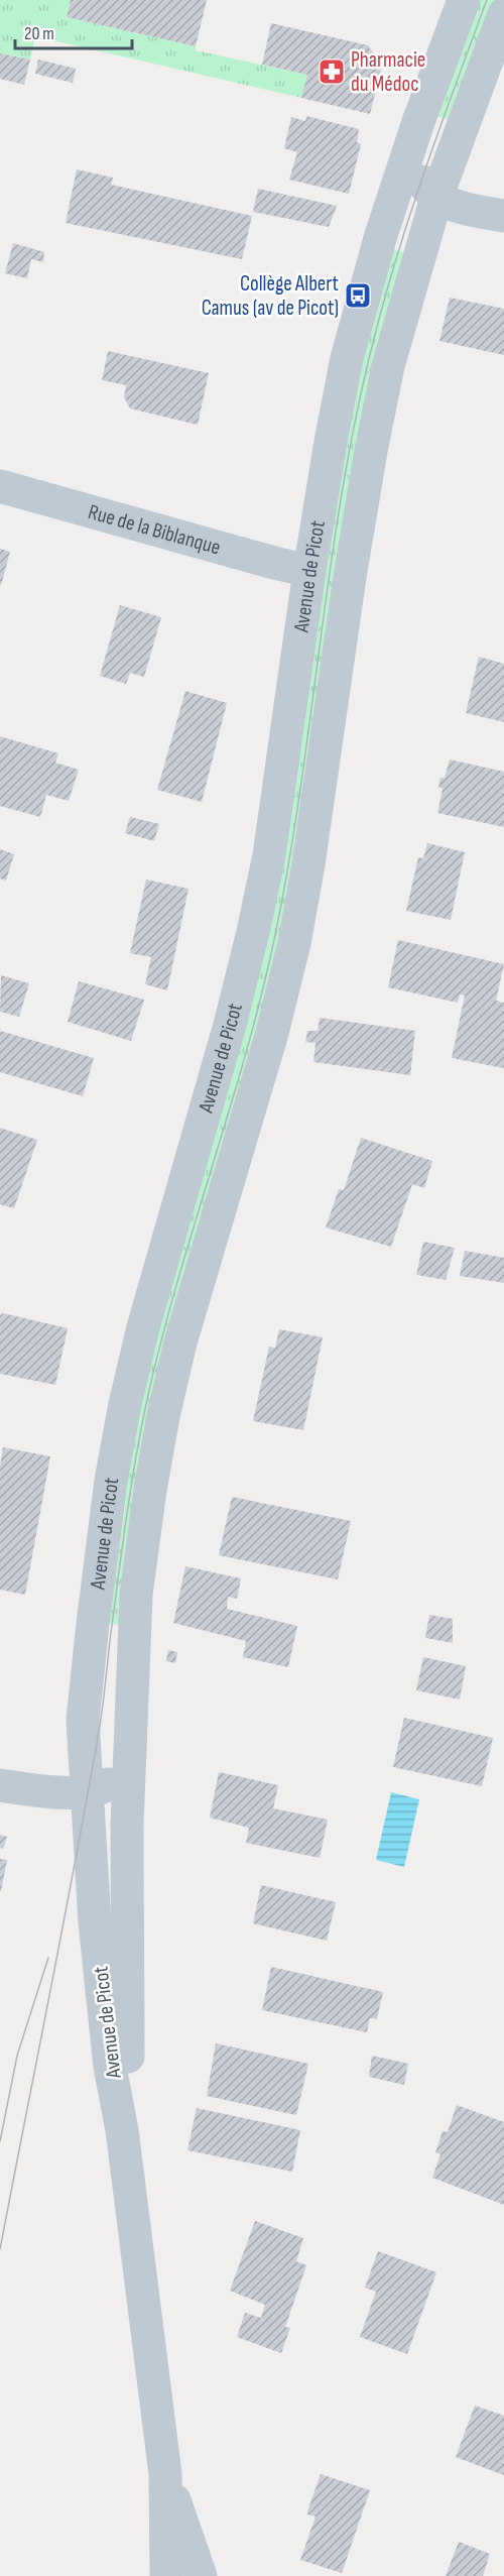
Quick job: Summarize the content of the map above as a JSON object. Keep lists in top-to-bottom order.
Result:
{
  "streets": {
    "street": ["Rue de la Biblanque", "Avenue de Picot"]
  },
  "crossings": [
    ["Rue de la Biblanque", "Avenue de Picot"]
  ],
  "places": {
    "pharmacy": ["Pharmacie du Médoc"],
    "bus stop": ["Collège Albert Camus (av de Picot)"]
  },
  "scale_bar": "20 m"
}
